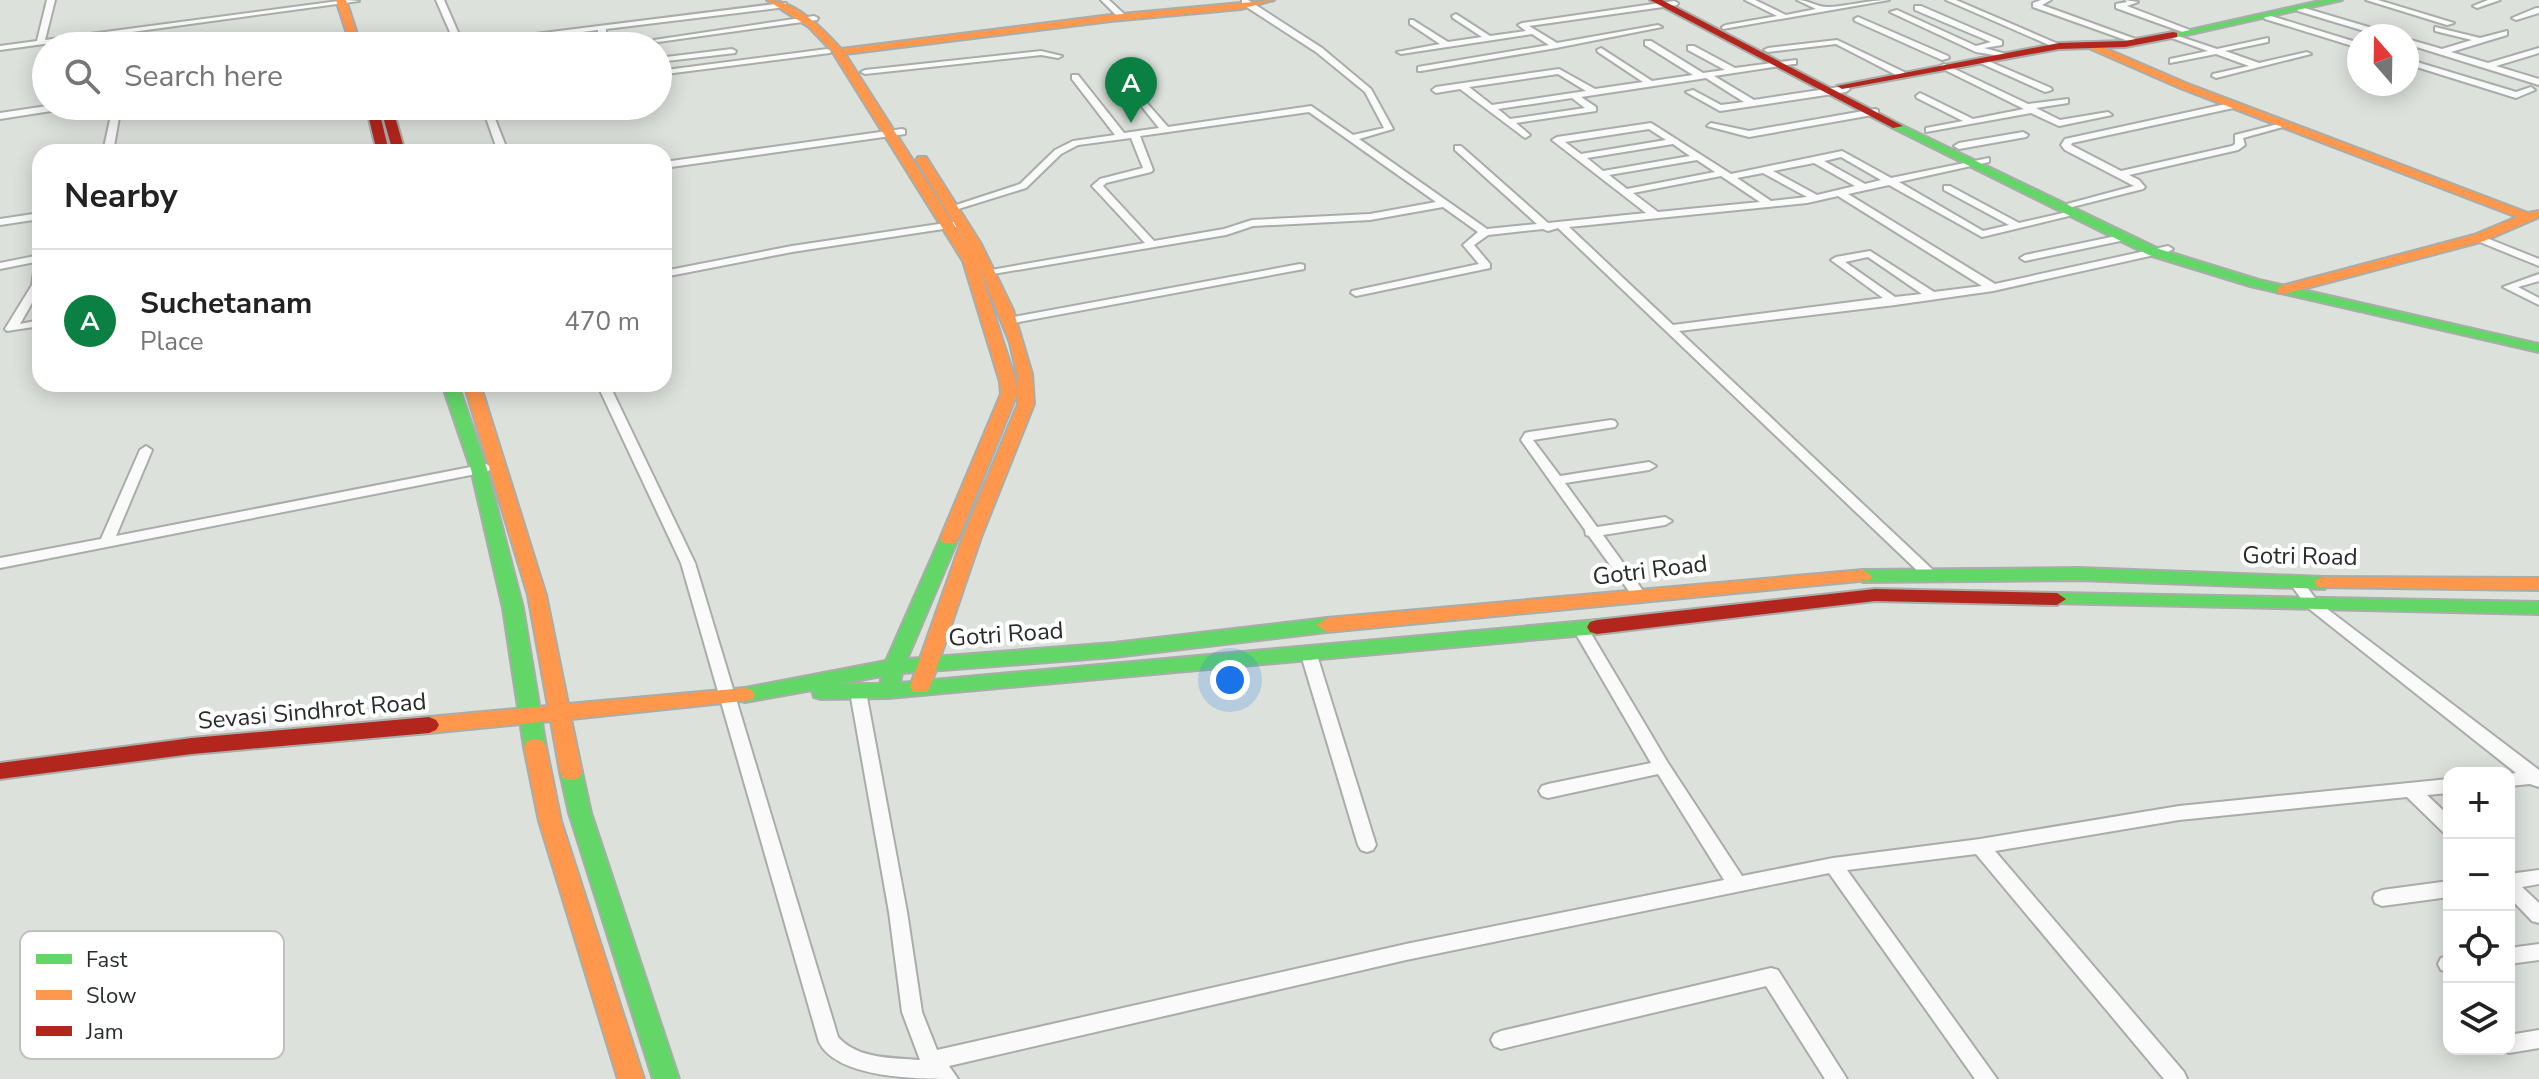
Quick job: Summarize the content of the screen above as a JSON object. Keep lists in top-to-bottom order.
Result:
{
  "streets": {
    "street": ["Gotri Road", "Sevasi Sindhrot Road"]
  },
  "crossings": [
    ["Gotri Road", "Sevasi Sindhrot Road"]
  ],
  "legend": ["Fast", "Slow", "Jam"],
  "north": "top",
  "page": {
    "search": "Search here",
    "pins": "A",
    "heading": "Nearby",
    "list": [
      {
        "mark": "A",
        "name": "Suchetanam",
        "note": "Place",
        "value": "470 m"
      }
    ],
    "map_buttons": ["+", "−"]
  }
}
